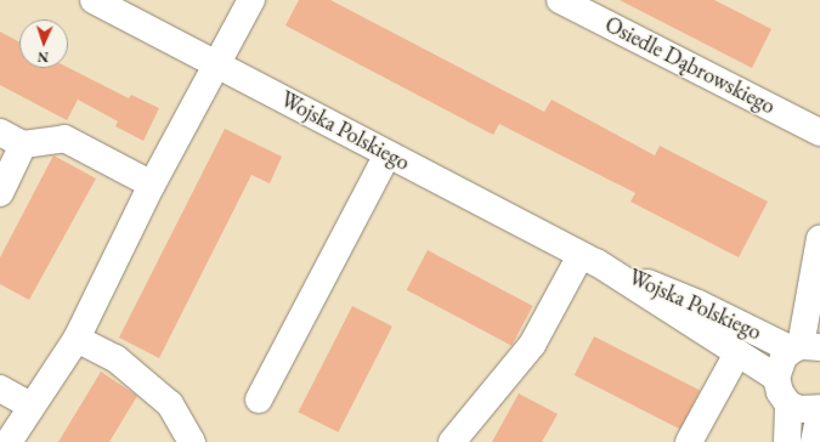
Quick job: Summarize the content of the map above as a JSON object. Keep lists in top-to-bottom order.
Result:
{
  "streets": {
    "street": ["Osiedle Dąbrowskiego", "Wojska Polskiego"]
  },
  "north": "bottom"
}
